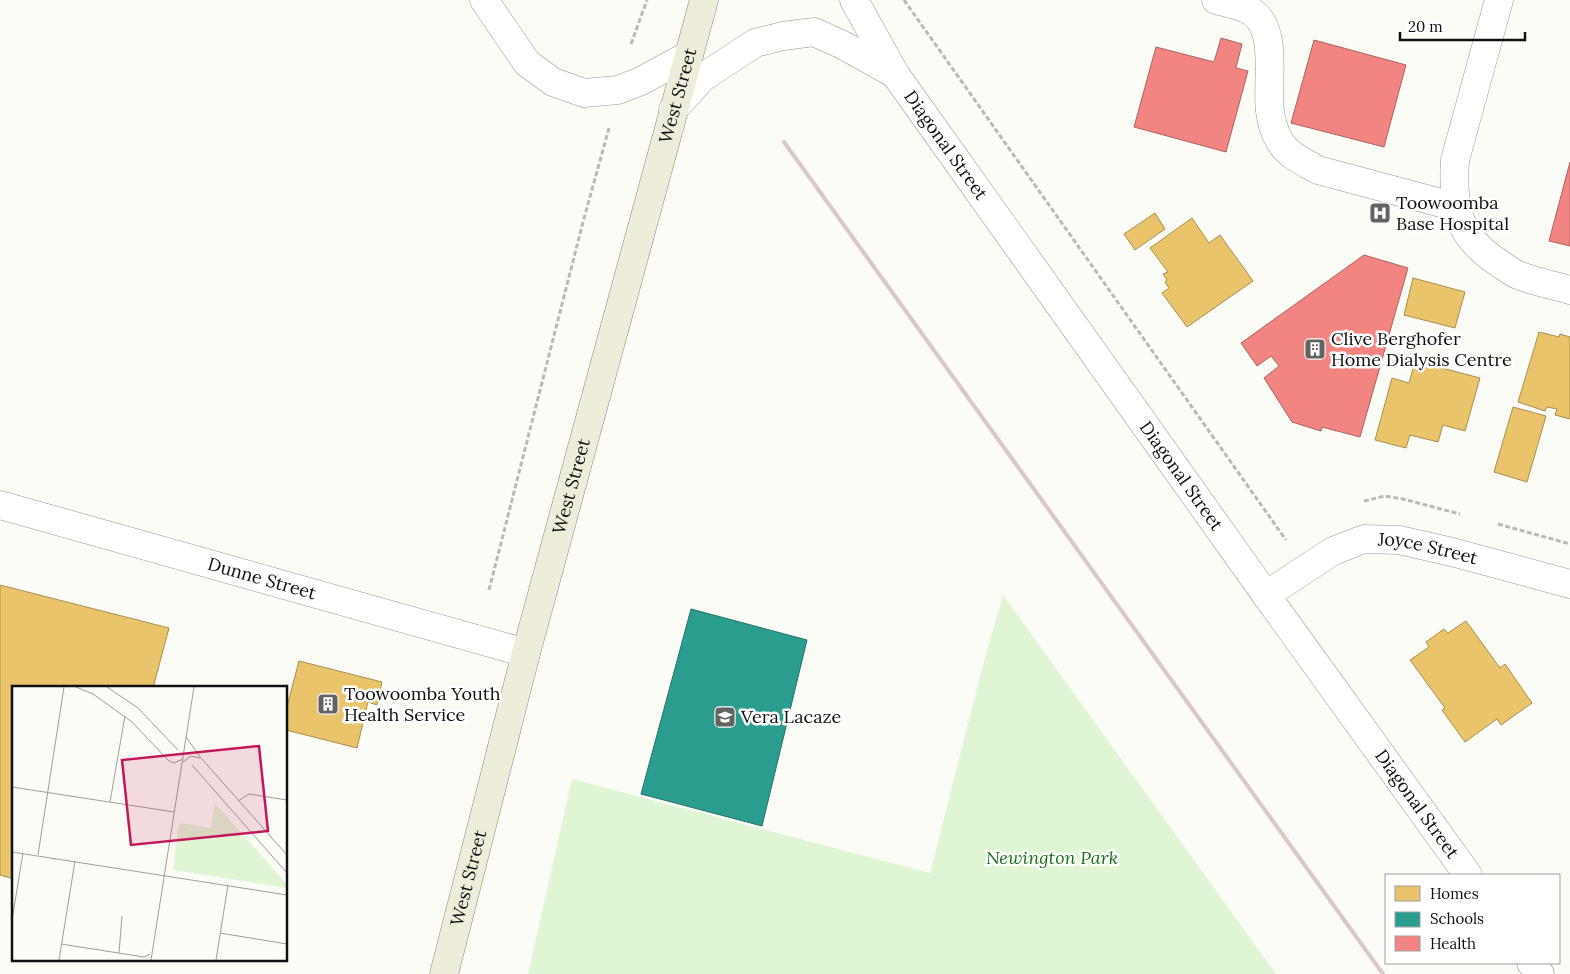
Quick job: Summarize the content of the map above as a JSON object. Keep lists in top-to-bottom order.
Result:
{
  "streets": {
    "main road": ["West Street"],
    "street": ["Diagonal Street", "Joyce Street", "Dunne Street"]
  },
  "crossings": [
    ["West Street", "Diagonal Street"],
    ["West Street", "Dunne Street"],
    ["Diagonal Street", "Joyce Street"]
  ],
  "parks": ["Newington Park"],
  "places": {
    "hospital": ["Toowoomba Base Hospital"],
    "building": ["Clive Berghofer Home Dialysis Centre", "Toowoomba Youth Health Service"],
    "school or university": ["Vera Lacaze"]
  },
  "legend": ["Homes", "Schools", "Health"],
  "scale_bar": "20 m"
}
